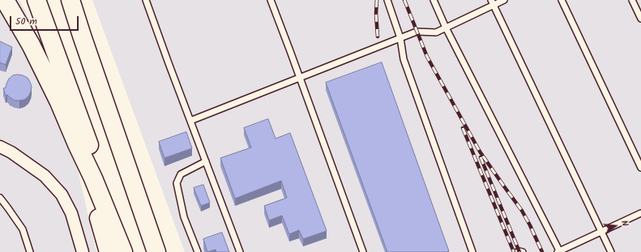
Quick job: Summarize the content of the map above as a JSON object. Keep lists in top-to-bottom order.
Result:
{
  "scale_bar": "50 m",
  "north": "right"
}
